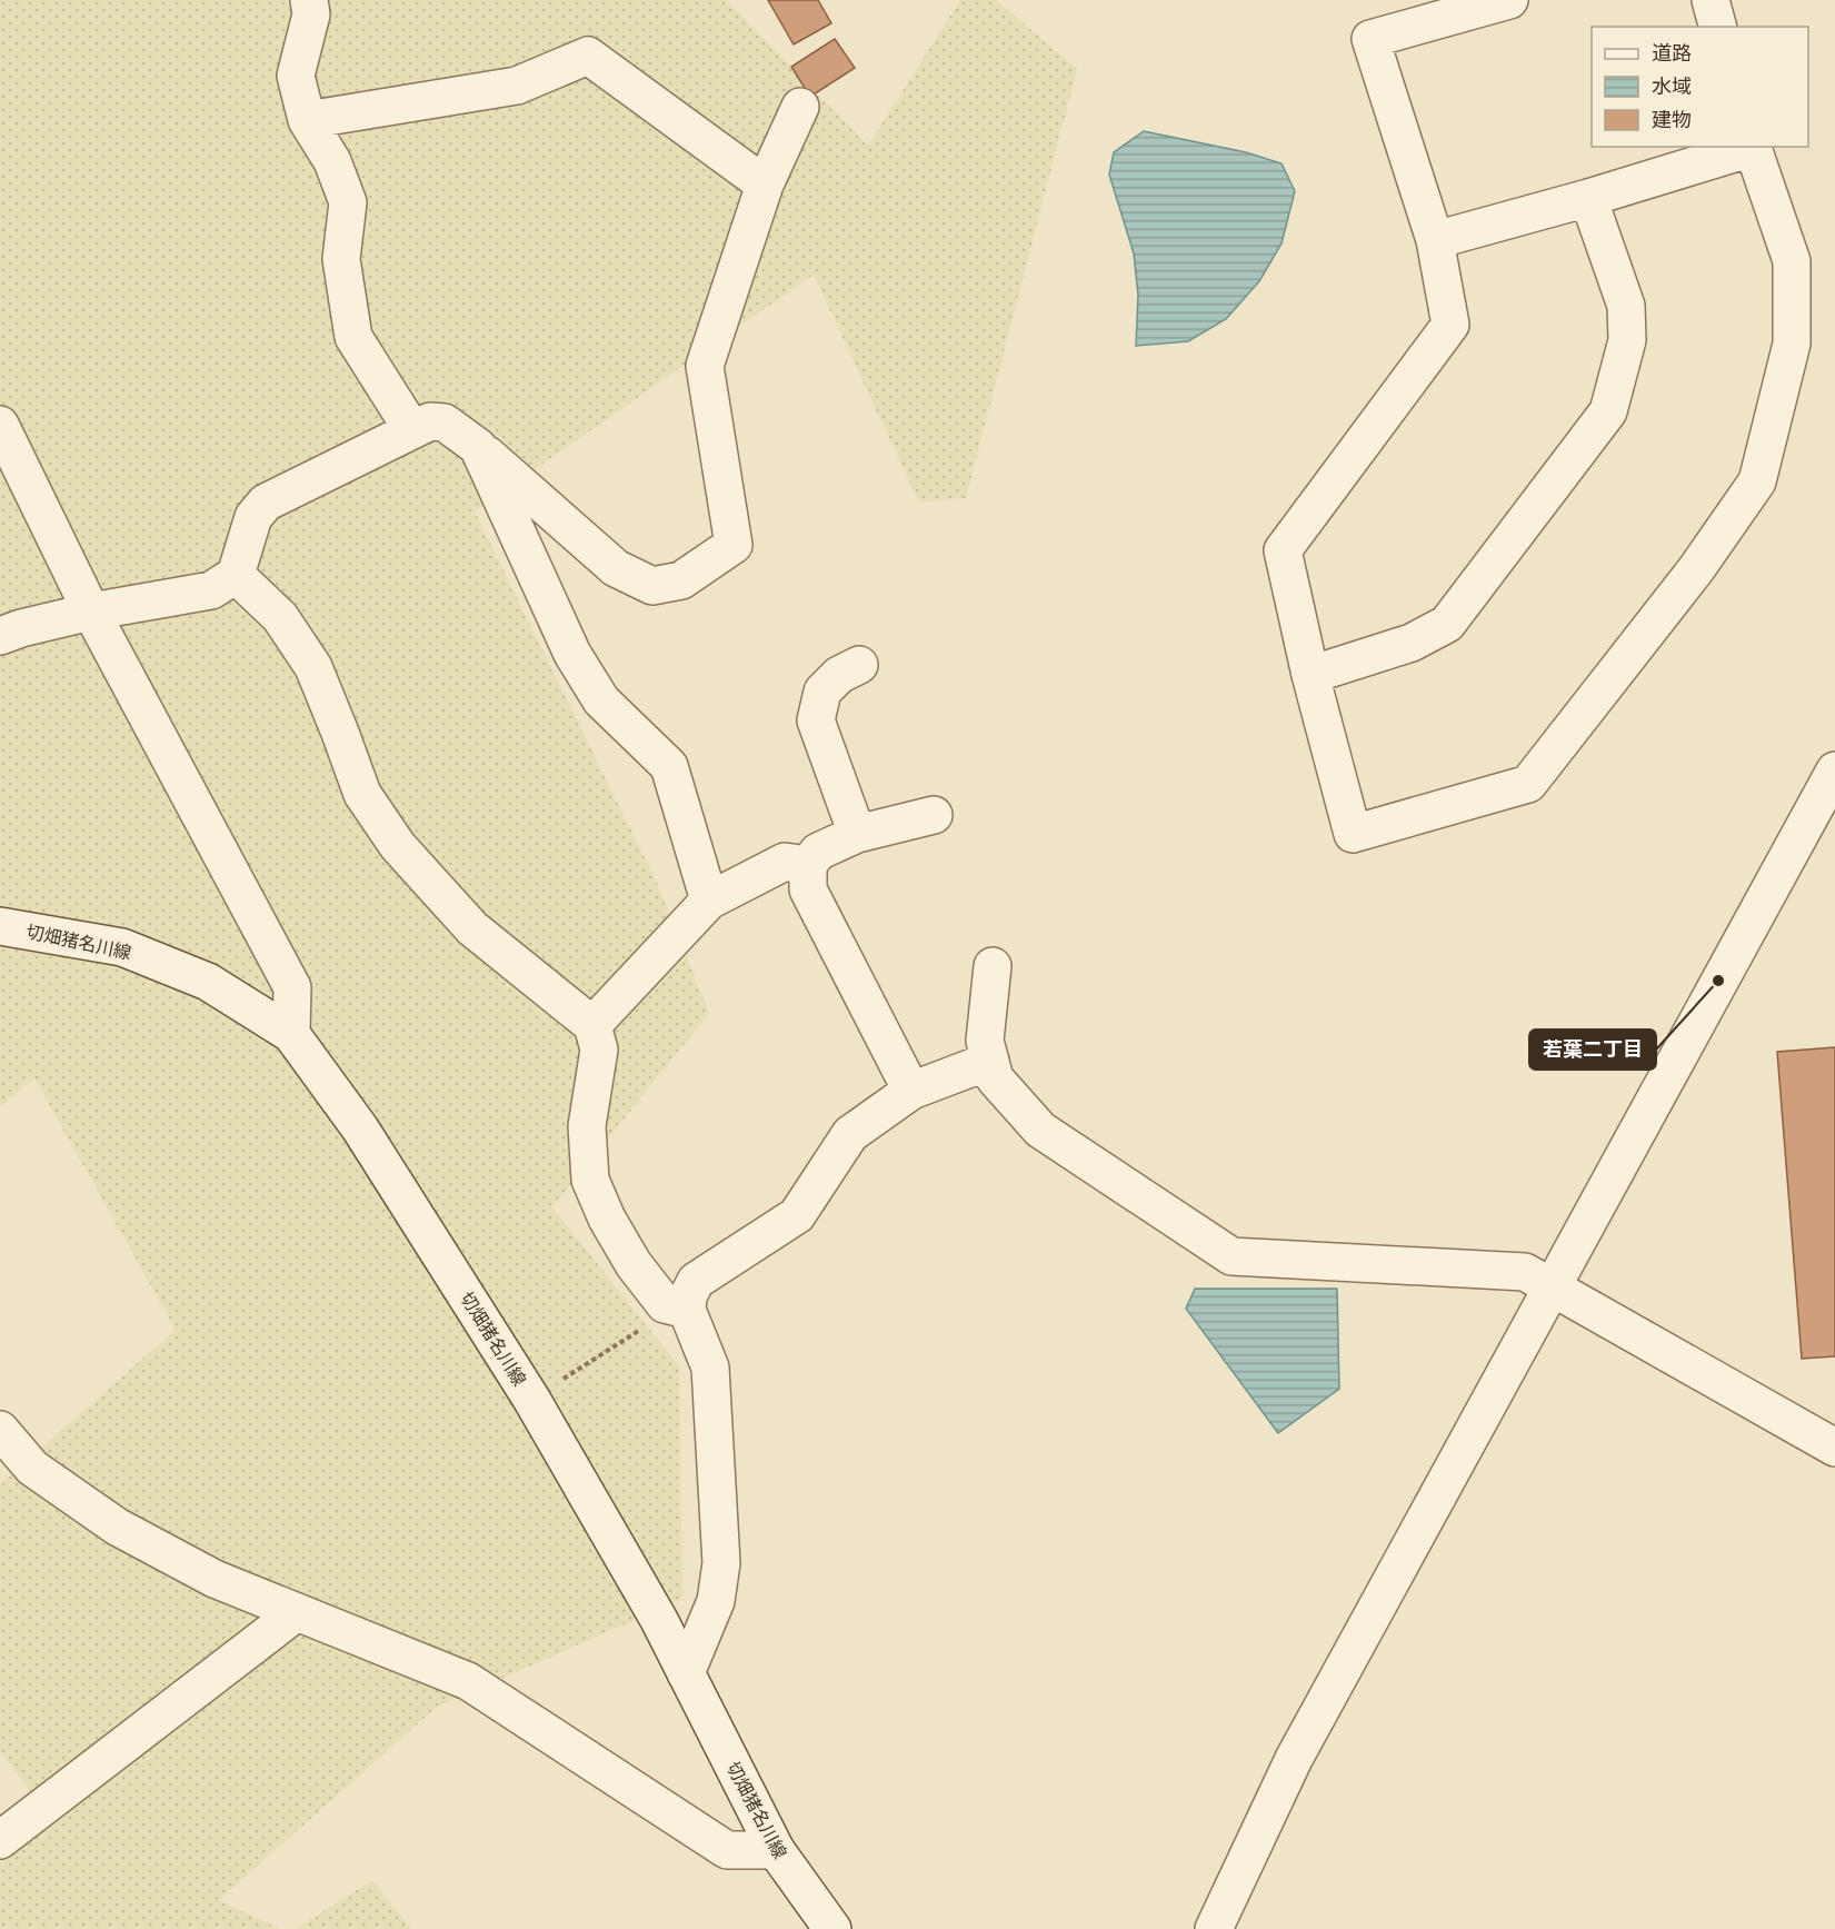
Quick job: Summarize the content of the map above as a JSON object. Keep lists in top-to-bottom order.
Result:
{
  "streets": {
    "street": ["切畑猪名川線"]
  },
  "places": ["若葉二丁目"],
  "legend": ["道路", "水域", "建物"]
}
